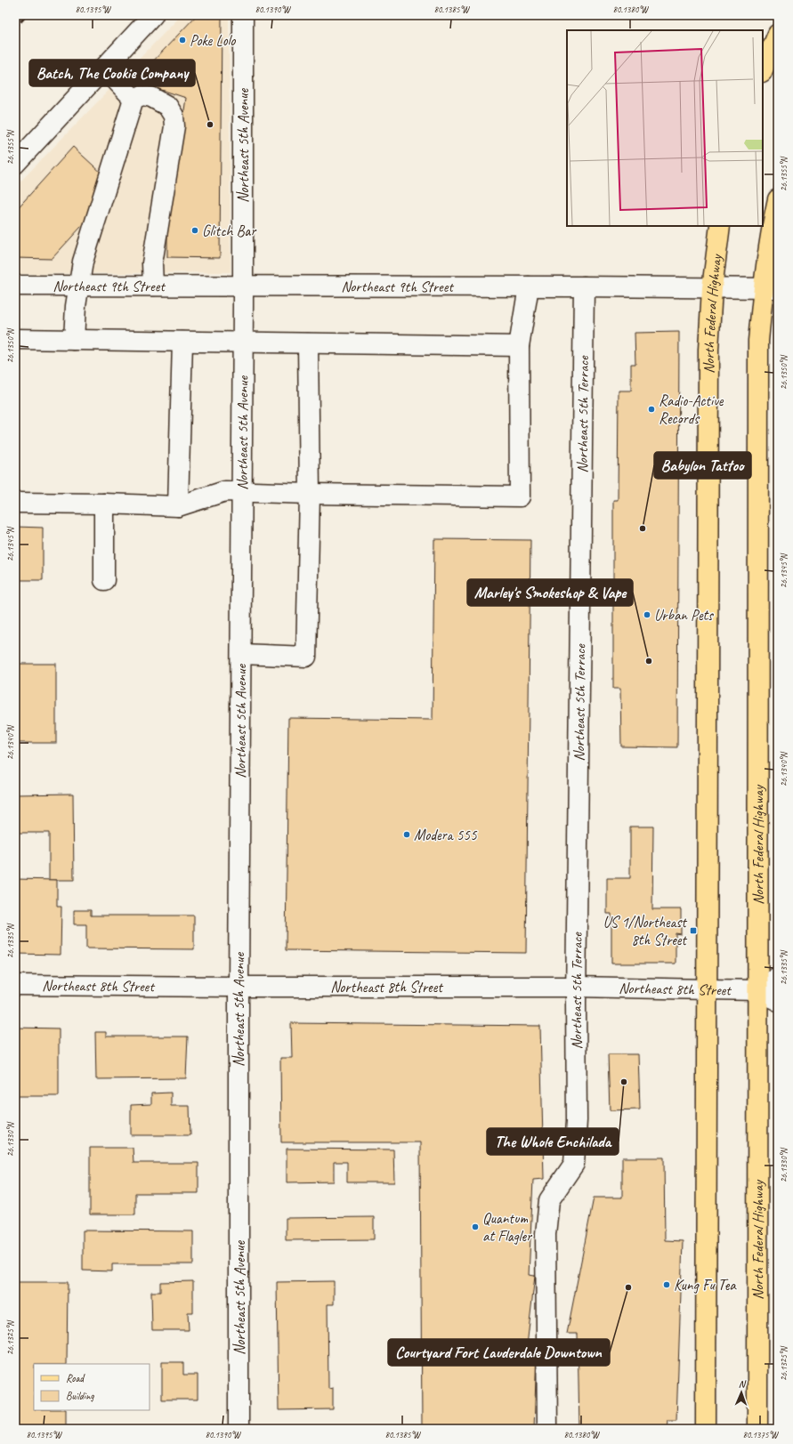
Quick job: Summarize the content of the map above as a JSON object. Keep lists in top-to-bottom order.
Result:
{
  "streets": {
    "main road": ["North Federal Highway"],
    "street": [
      "Northeast 5th Avenue",
      "Northeast 9th Street",
      "Northeast 5th Terrace",
      "Northeast 8th Street"
    ]
  },
  "crossings": [
    ["Northeast 5th Avenue", "Northeast 9th Street"],
    ["Northeast 5th Avenue", "Northeast 8th Street"],
    ["Northeast 9th Street", "North Federal Highway"],
    ["Northeast 9th Street", "Northeast 5th Terrace"],
    ["North Federal Highway", "Northeast 8th Street"],
    ["Northeast 5th Terrace", "Northeast 8th Street"]
  ],
  "places": {
    "other": [
      "Poke Lolo",
      "Batch, The Cookie Company",
      "Glitch Bar",
      "Radio-Active Records",
      "Babylon Tattoo",
      "Urban Pets",
      "Marley's Smokeshop & Vape",
      "Modera 555",
      "The Whole Enchilada",
      "Quantum at Flagler",
      "Kung Fu Tea",
      "Courtyard Fort Lauderdale Downtown"
    ],
    "transit": ["US 1/Northeast 8th Street"]
  },
  "legend": ["Road", "Building"],
  "north": "top",
  "coordinates": [
    "80.1395°W",
    "80.1390°W",
    "80.1385°W",
    "80.1380°W",
    "26.1355°N",
    "26.1350°N",
    "26.1345°N",
    "26.1340°N",
    "26.1335°N",
    "26.1330°N",
    "26.1325°N",
    "80.1375°W"
  ]
}
